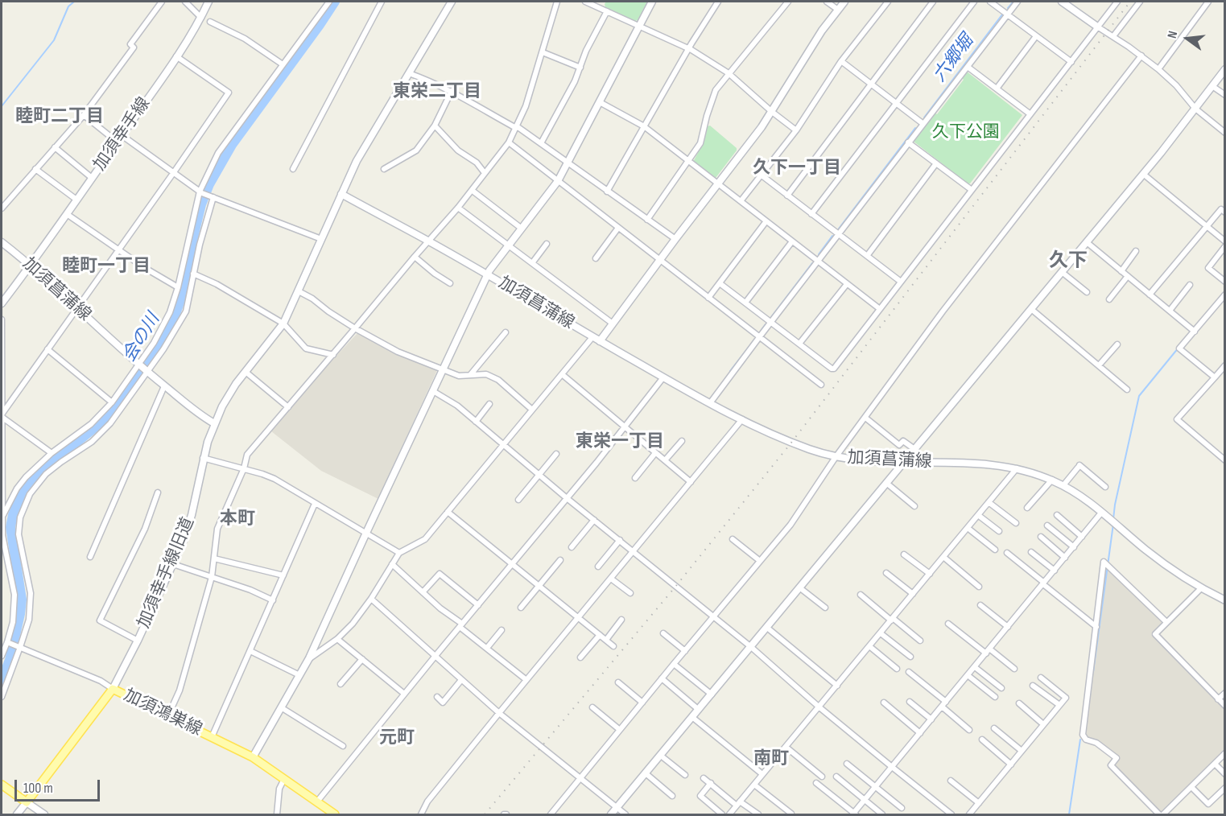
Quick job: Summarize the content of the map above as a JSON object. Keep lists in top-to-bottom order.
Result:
{
  "streets": {
    "main road": ["加須鴻巣線"],
    "street": ["加須幸手線", "加須菖蒲線", "加須幸手線旧道"]
  },
  "crossings": [
    ["加須幸手線", "加須菖蒲線"],
    ["加須菖蒲線", "加須幸手線旧道"],
    ["加須幸手線旧道", "加須鴻巣線"]
  ],
  "districts": [
    "東栄二丁目",
    "睦町二丁目",
    "久下一丁目",
    "久下",
    "睦町一丁目",
    "東栄一丁目",
    "本町",
    "元町",
    "南町"
  ],
  "water": ["六郷堀", "会の川"],
  "parks": ["久下公園"],
  "scale_bar": "100 m",
  "north": "left"
}
